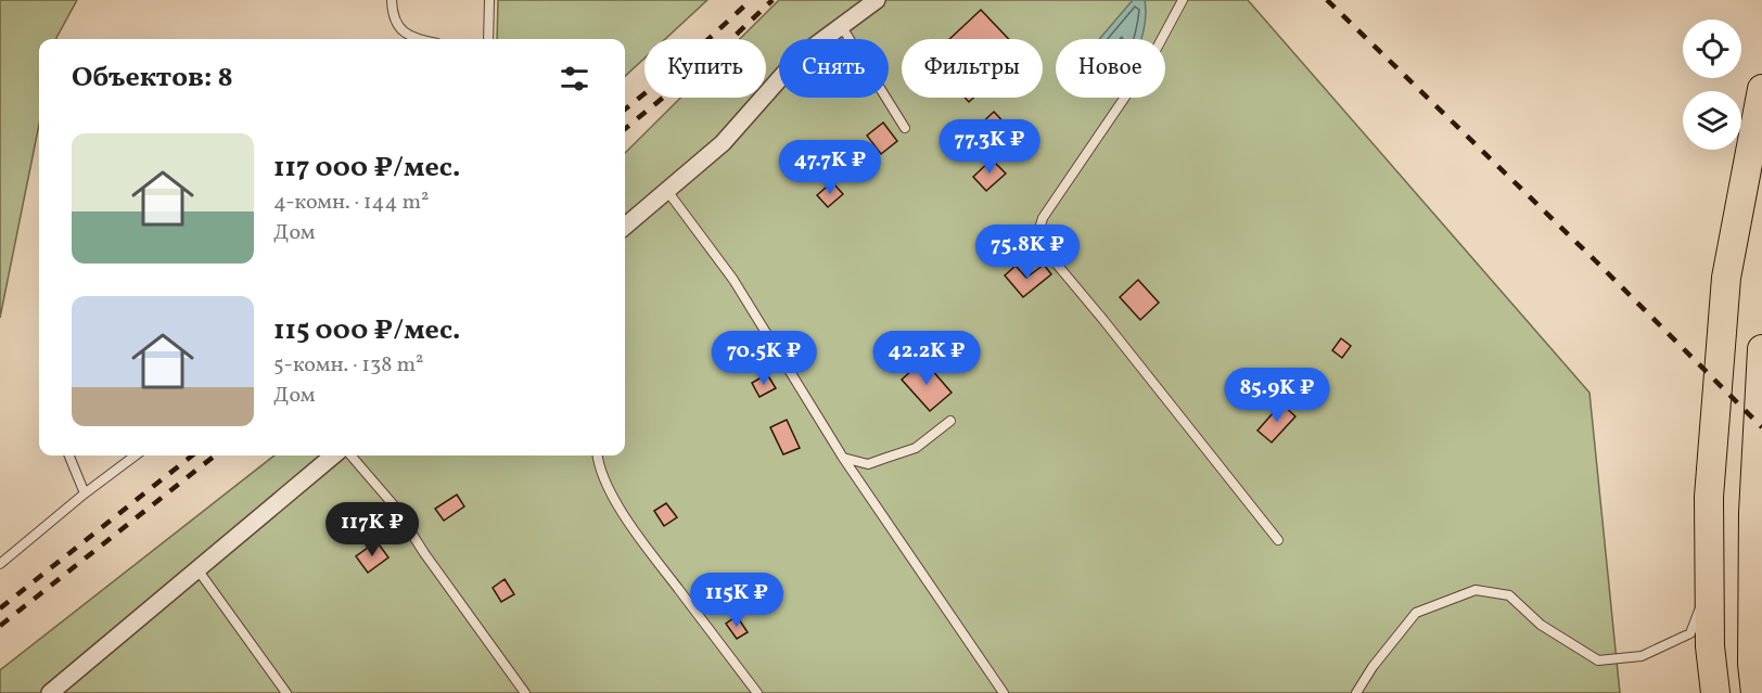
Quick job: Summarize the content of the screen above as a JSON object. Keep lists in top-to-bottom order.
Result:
{
  "page": {
    "chip": [
      "Купить",
      "Снять",
      "Фильтры",
      "Новое"
    ],
    "heading": "Объектов: 8",
    "list": [
      {
        "name": "117 000 ₽/мес.",
        "note": "4-комн. · 144 m² · Дом"
      },
      {
        "name": "115 000 ₽/мес.",
        "note": "5-комн. · 138 m² · Дом"
      }
    ],
    "price": [
      "77.3K ₽",
      "47.7K ₽",
      "75.8K ₽",
      "70.5K ₽",
      "42.2K ₽",
      "85.9K ₽",
      "117K ₽",
      "115K ₽"
    ]
  }
}
